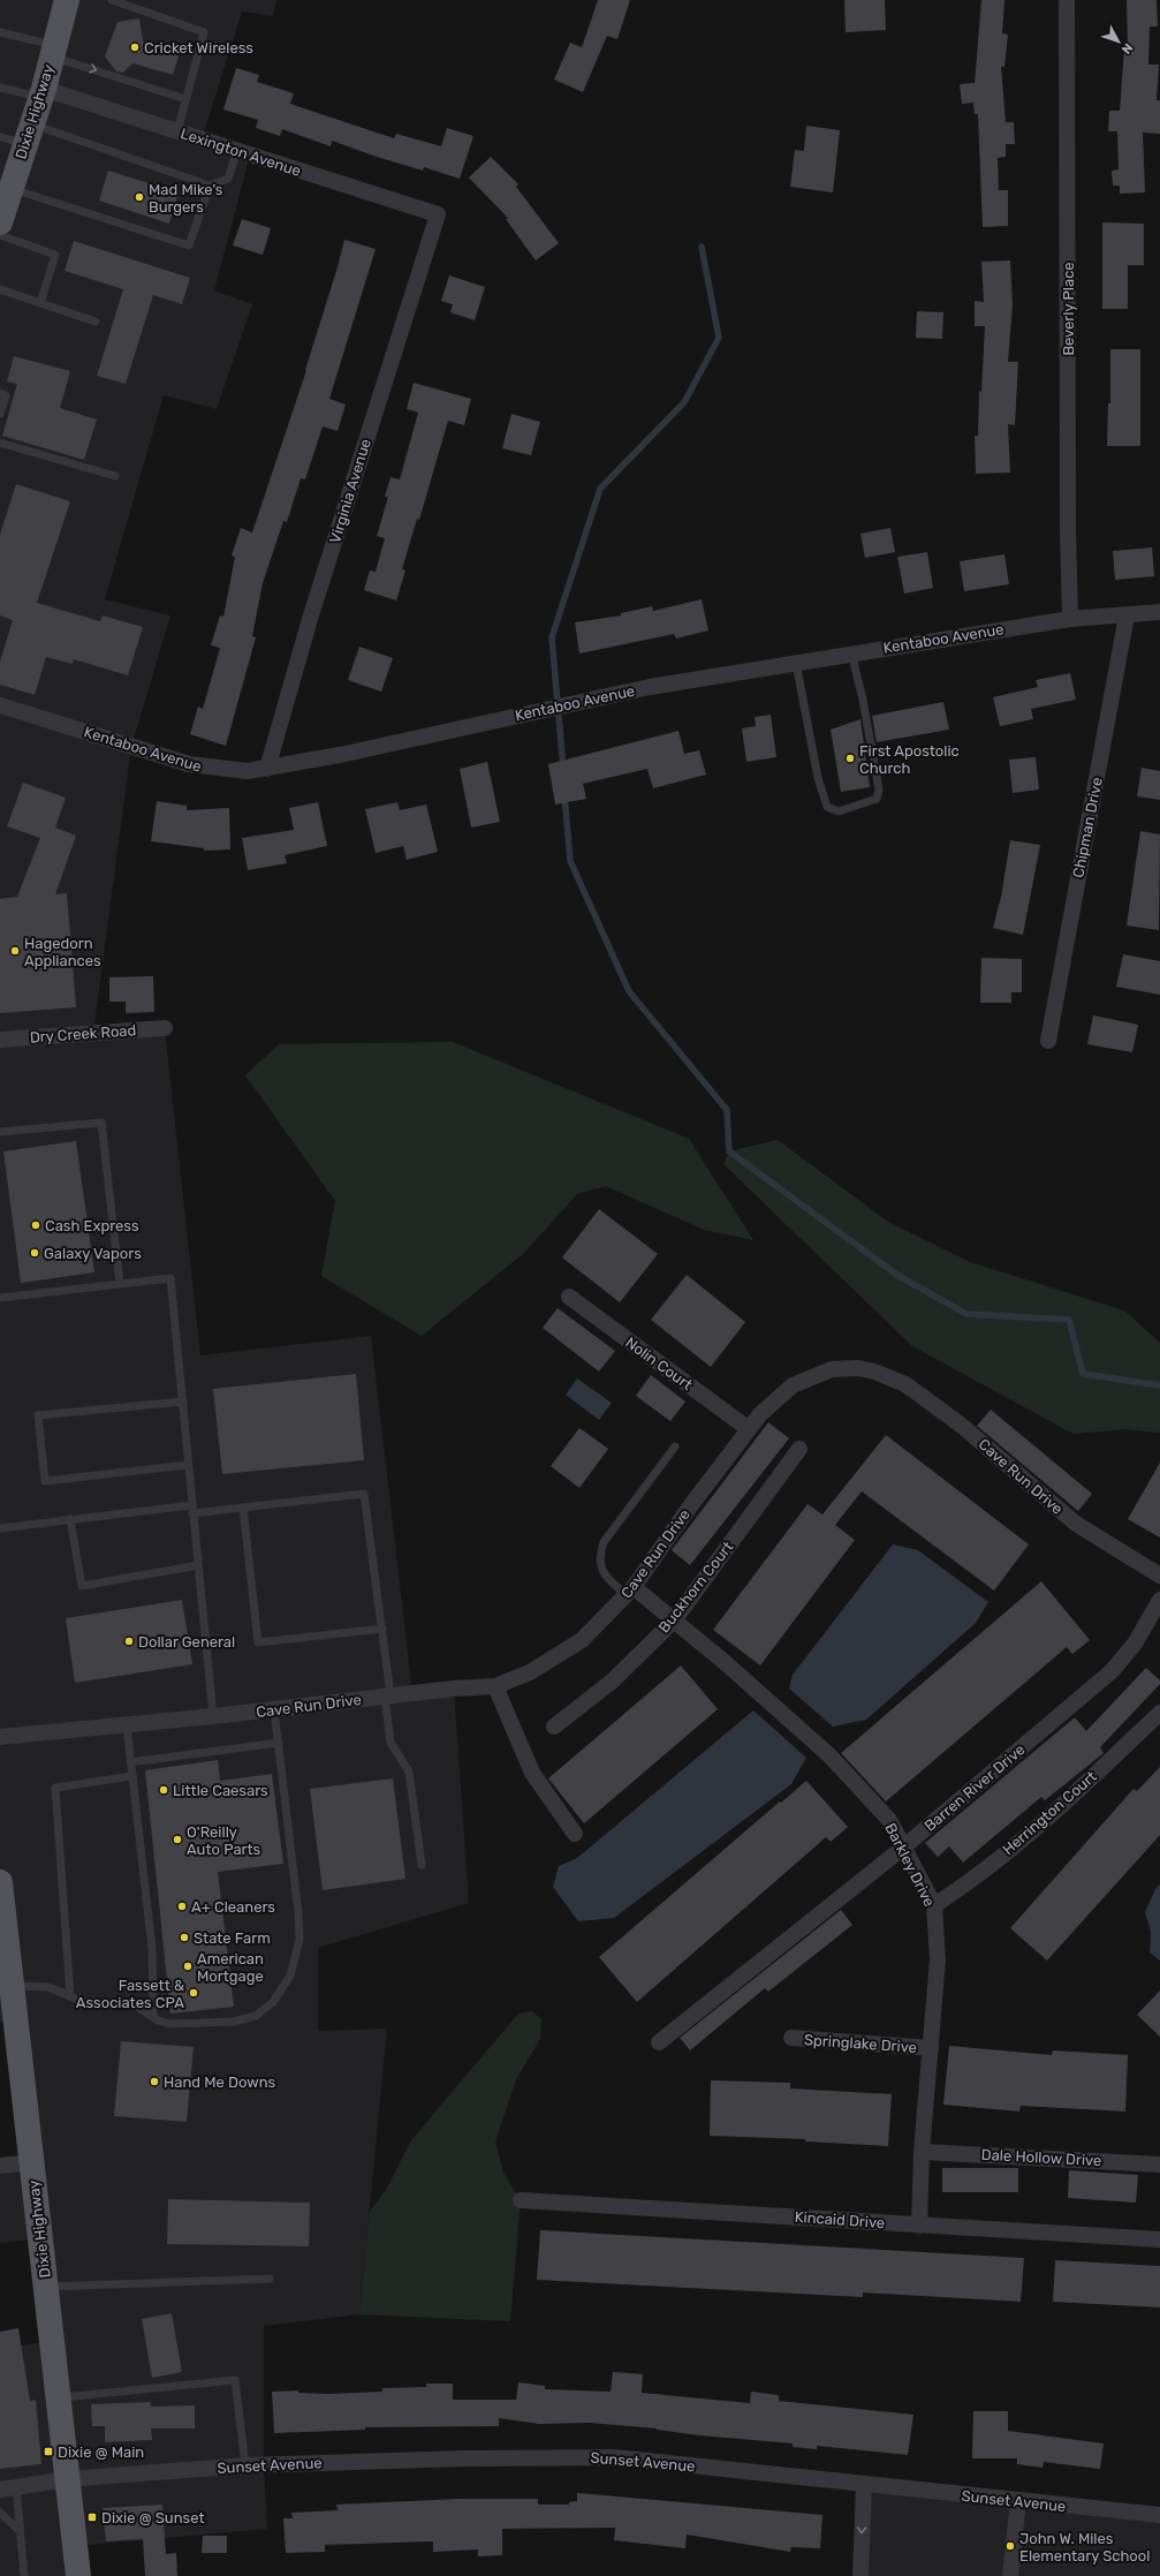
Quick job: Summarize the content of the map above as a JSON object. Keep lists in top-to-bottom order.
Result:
{
  "streets": {
    "main road": ["Dixie Highway"],
    "street": [
      "Lexington Avenue",
      "Beverly Place",
      "Virginia Avenue",
      "Kentaboo Avenue",
      "Chipman Drive",
      "Dry Creek Road",
      "Nolin Court",
      "Cave Run Drive",
      "Buckhorn Court",
      "Barren River Drive",
      "Herrington Court",
      "Barkley Drive",
      "Springlake Drive",
      "Dale Hollow Drive",
      "Kincaid Drive",
      "Sunset Avenue"
    ]
  },
  "crossings": [
    ["Dixie Highway", "Lexington Avenue"],
    ["Dixie Highway", "Sunset Avenue"],
    ["Lexington Avenue", "Virginia Avenue"],
    ["Beverly Place", "Kentaboo Avenue"],
    ["Virginia Avenue", "Kentaboo Avenue"],
    ["Kentaboo Avenue", "Chipman Drive"],
    ["Nolin Court", "Cave Run Drive"],
    ["Cave Run Drive", "Barkley Drive"],
    ["Buckhorn Court", "Barkley Drive"],
    ["Barren River Drive", "Barkley Drive"],
    ["Herrington Court", "Barkley Drive"],
    ["Barkley Drive", "Springlake Drive"],
    ["Barkley Drive", "Dale Hollow Drive"],
    ["Barkley Drive", "Kincaid Drive"]
  ],
  "places": {
    "other": [
      "Cricket Wireless",
      "Mad Mike’s Burgers",
      "First Apostolic Church",
      "Hagedorn Appliances",
      "Cash Express",
      "Galaxy Vapors",
      "Dollar General",
      "Little Caesars",
      "O'Reilly Auto Parts",
      "A+ Cleaners",
      "State Farm",
      "American Mortgage",
      "Fassett & Associates CPA",
      "Hand Me Downs",
      "John W. Miles Elementary School"
    ],
    "transit": ["Dixie @ Main", "Dixie @ Sunset"]
  },
  "north": "bottom right"
}
